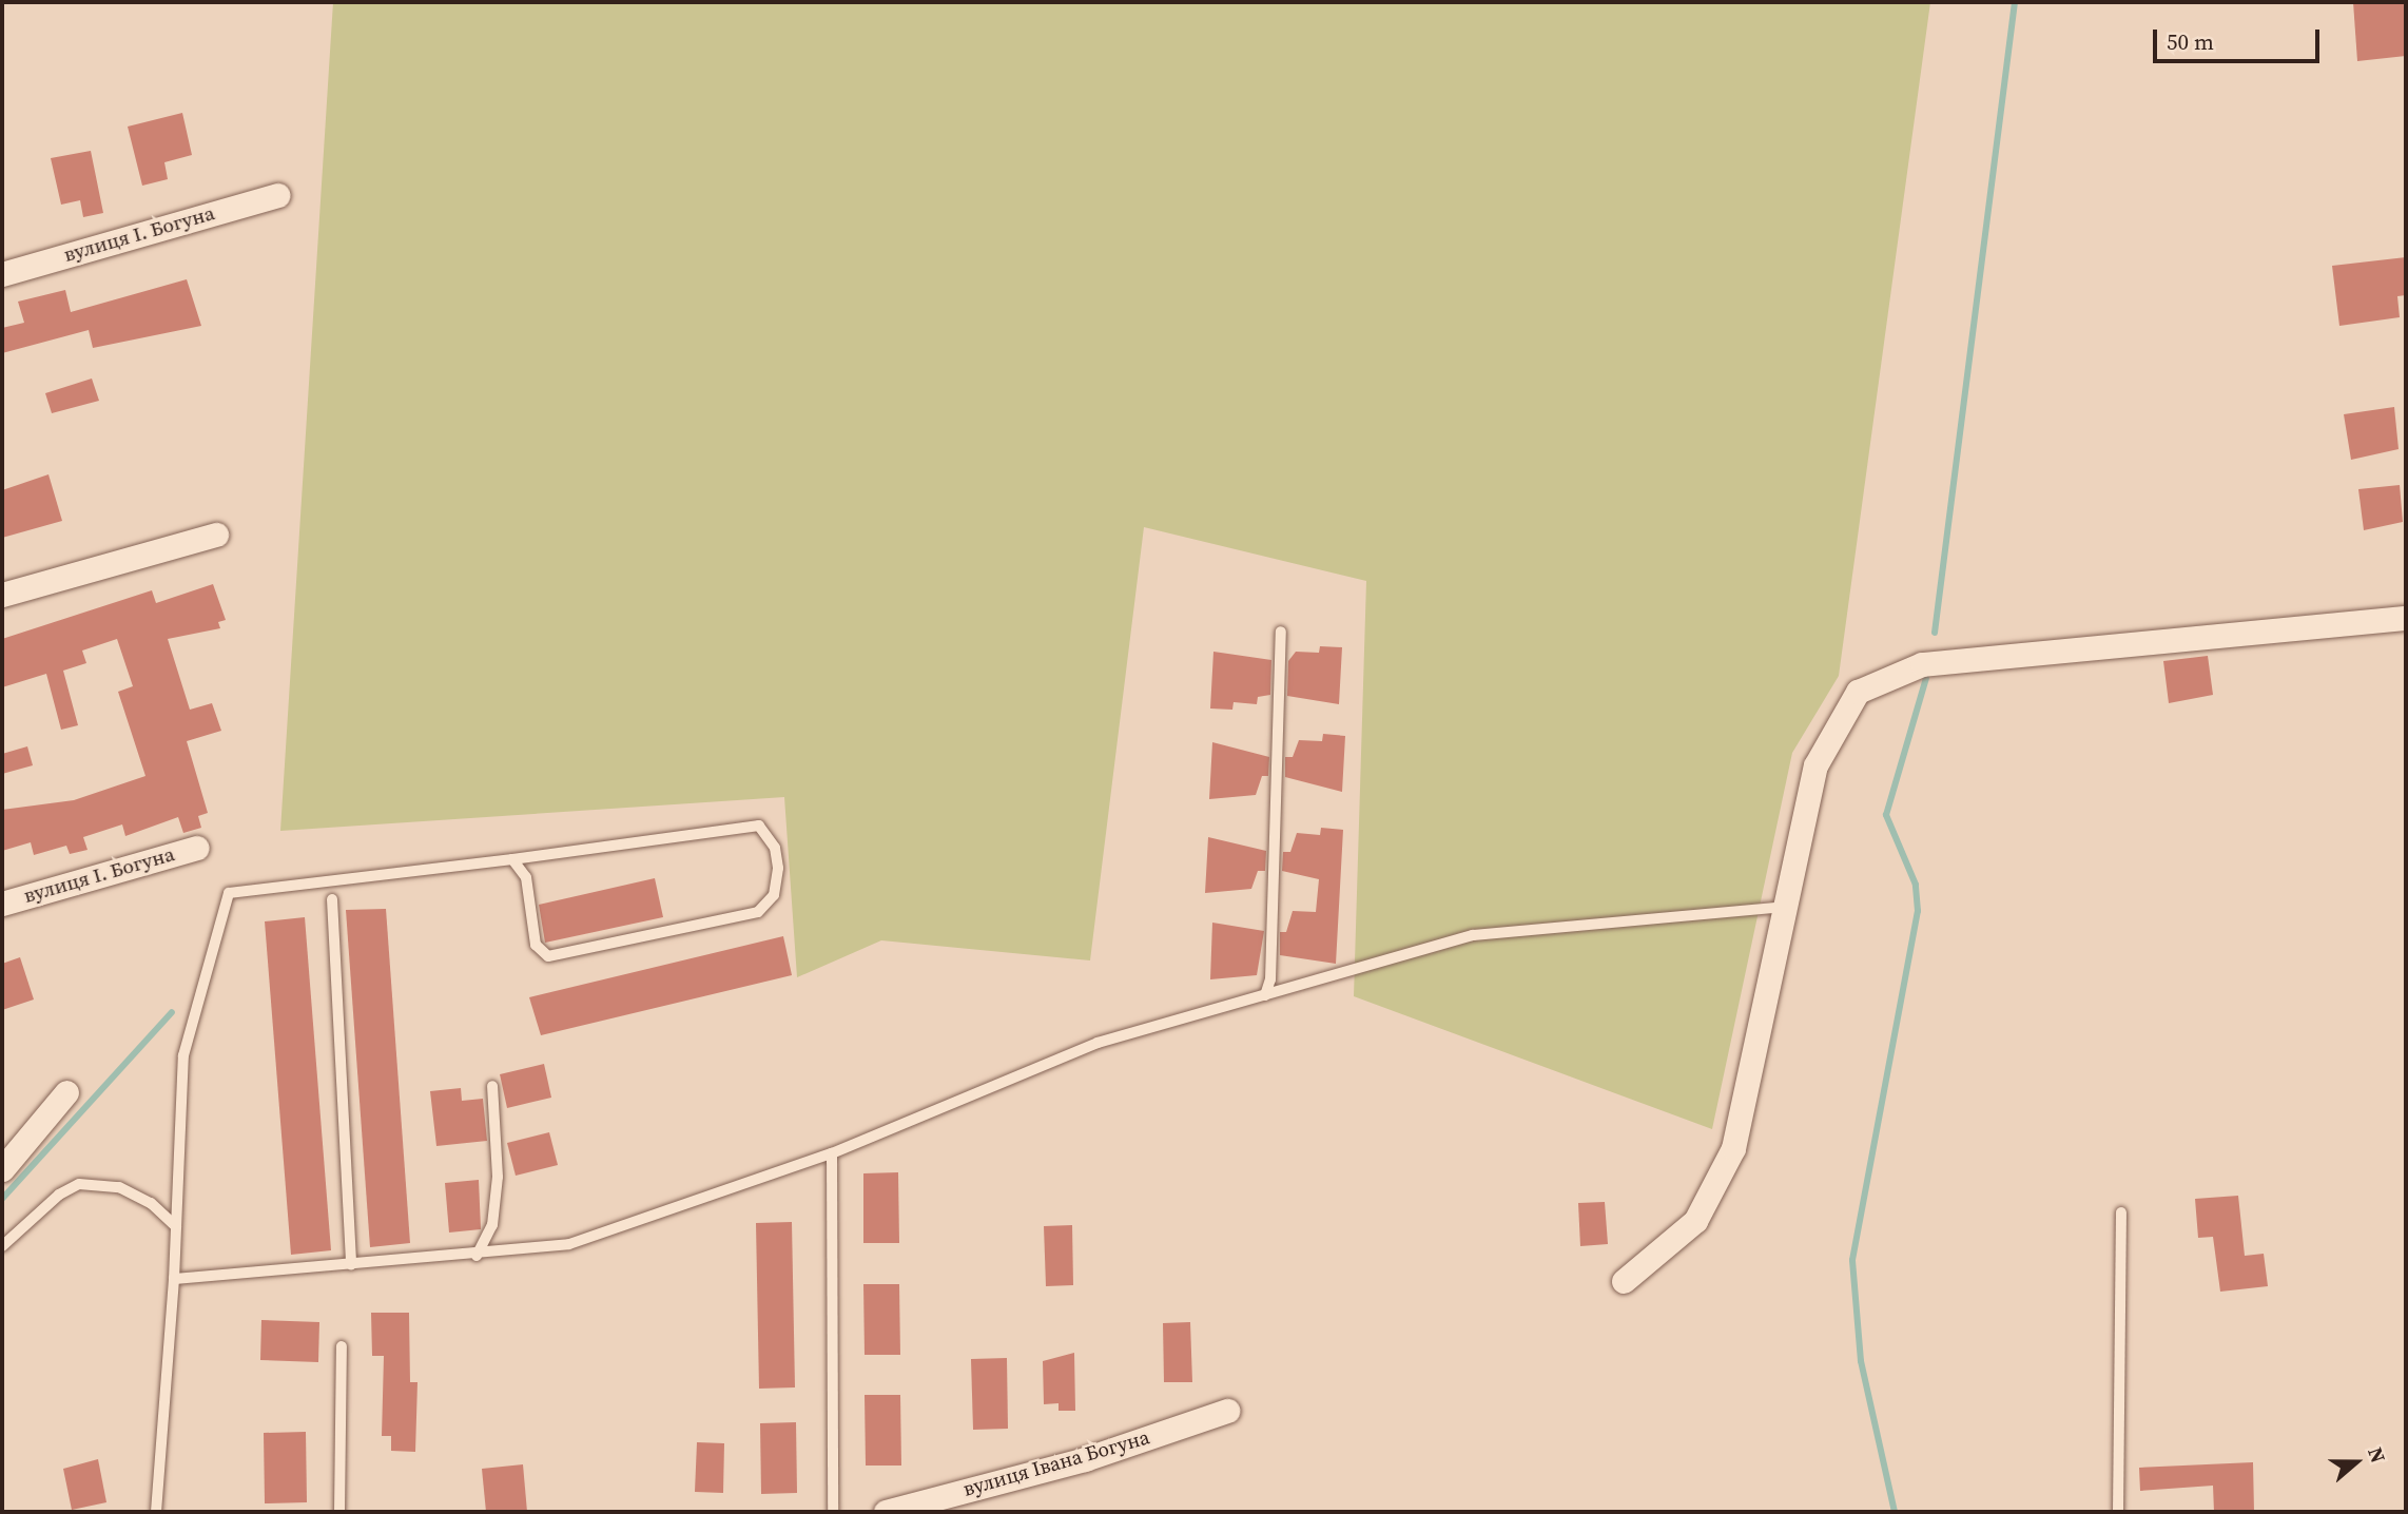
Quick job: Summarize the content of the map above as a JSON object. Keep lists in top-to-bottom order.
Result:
{
  "streets": {
    "street": ["вулиця І. Богуна", "вулиця Івана Богуна"]
  },
  "scale_bar": "50 m",
  "north": "right"
}
